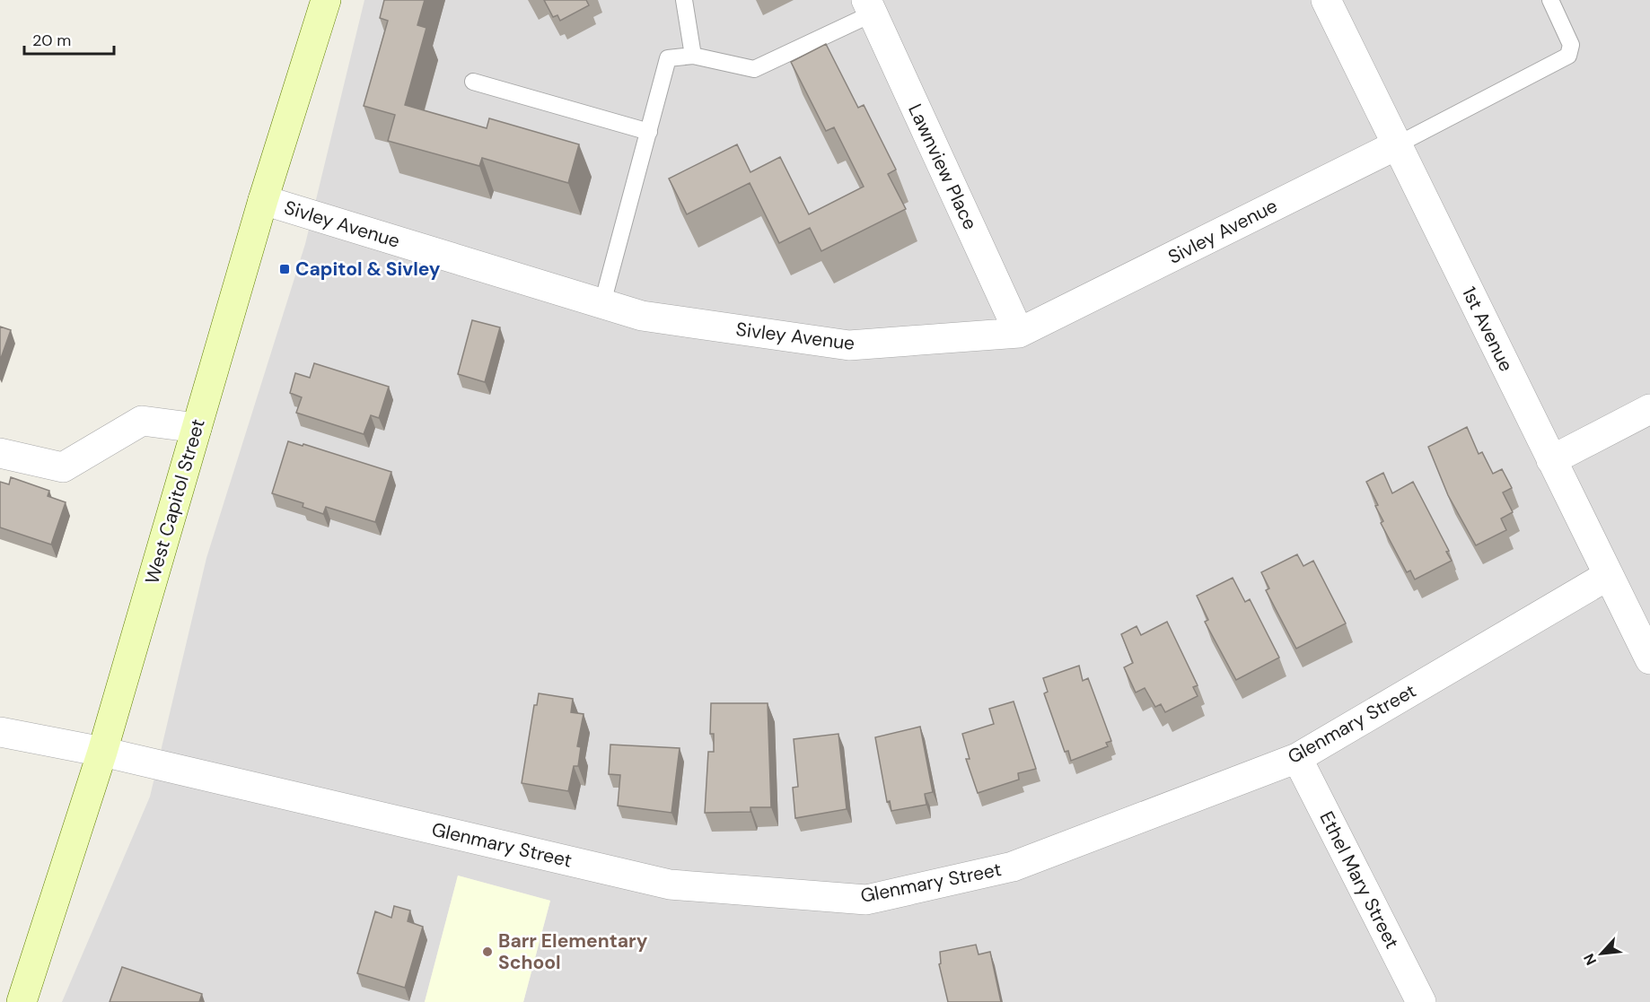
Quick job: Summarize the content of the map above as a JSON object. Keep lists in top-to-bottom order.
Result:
{
  "streets": {
    "main road": ["West Capitol Street"],
    "street": [
      "Lawnview Place",
      "Sivley Avenue",
      "1st Avenue",
      "Glenmary Street",
      "Ethel Mary Street"
    ]
  },
  "crossings": [
    ["Lawnview Place", "Sivley Avenue"],
    ["Sivley Avenue", "1st Avenue"],
    ["Sivley Avenue", "West Capitol Street"],
    ["1st Avenue", "Glenmary Street"],
    ["West Capitol Street", "Glenmary Street"],
    ["Glenmary Street", "Ethel Mary Street"]
  ],
  "places": {
    "transit": ["Capitol & Sivley"],
    "other": ["Barr Elementary School"]
  },
  "scale_bar": "20 m",
  "north": "bottom left"
}
